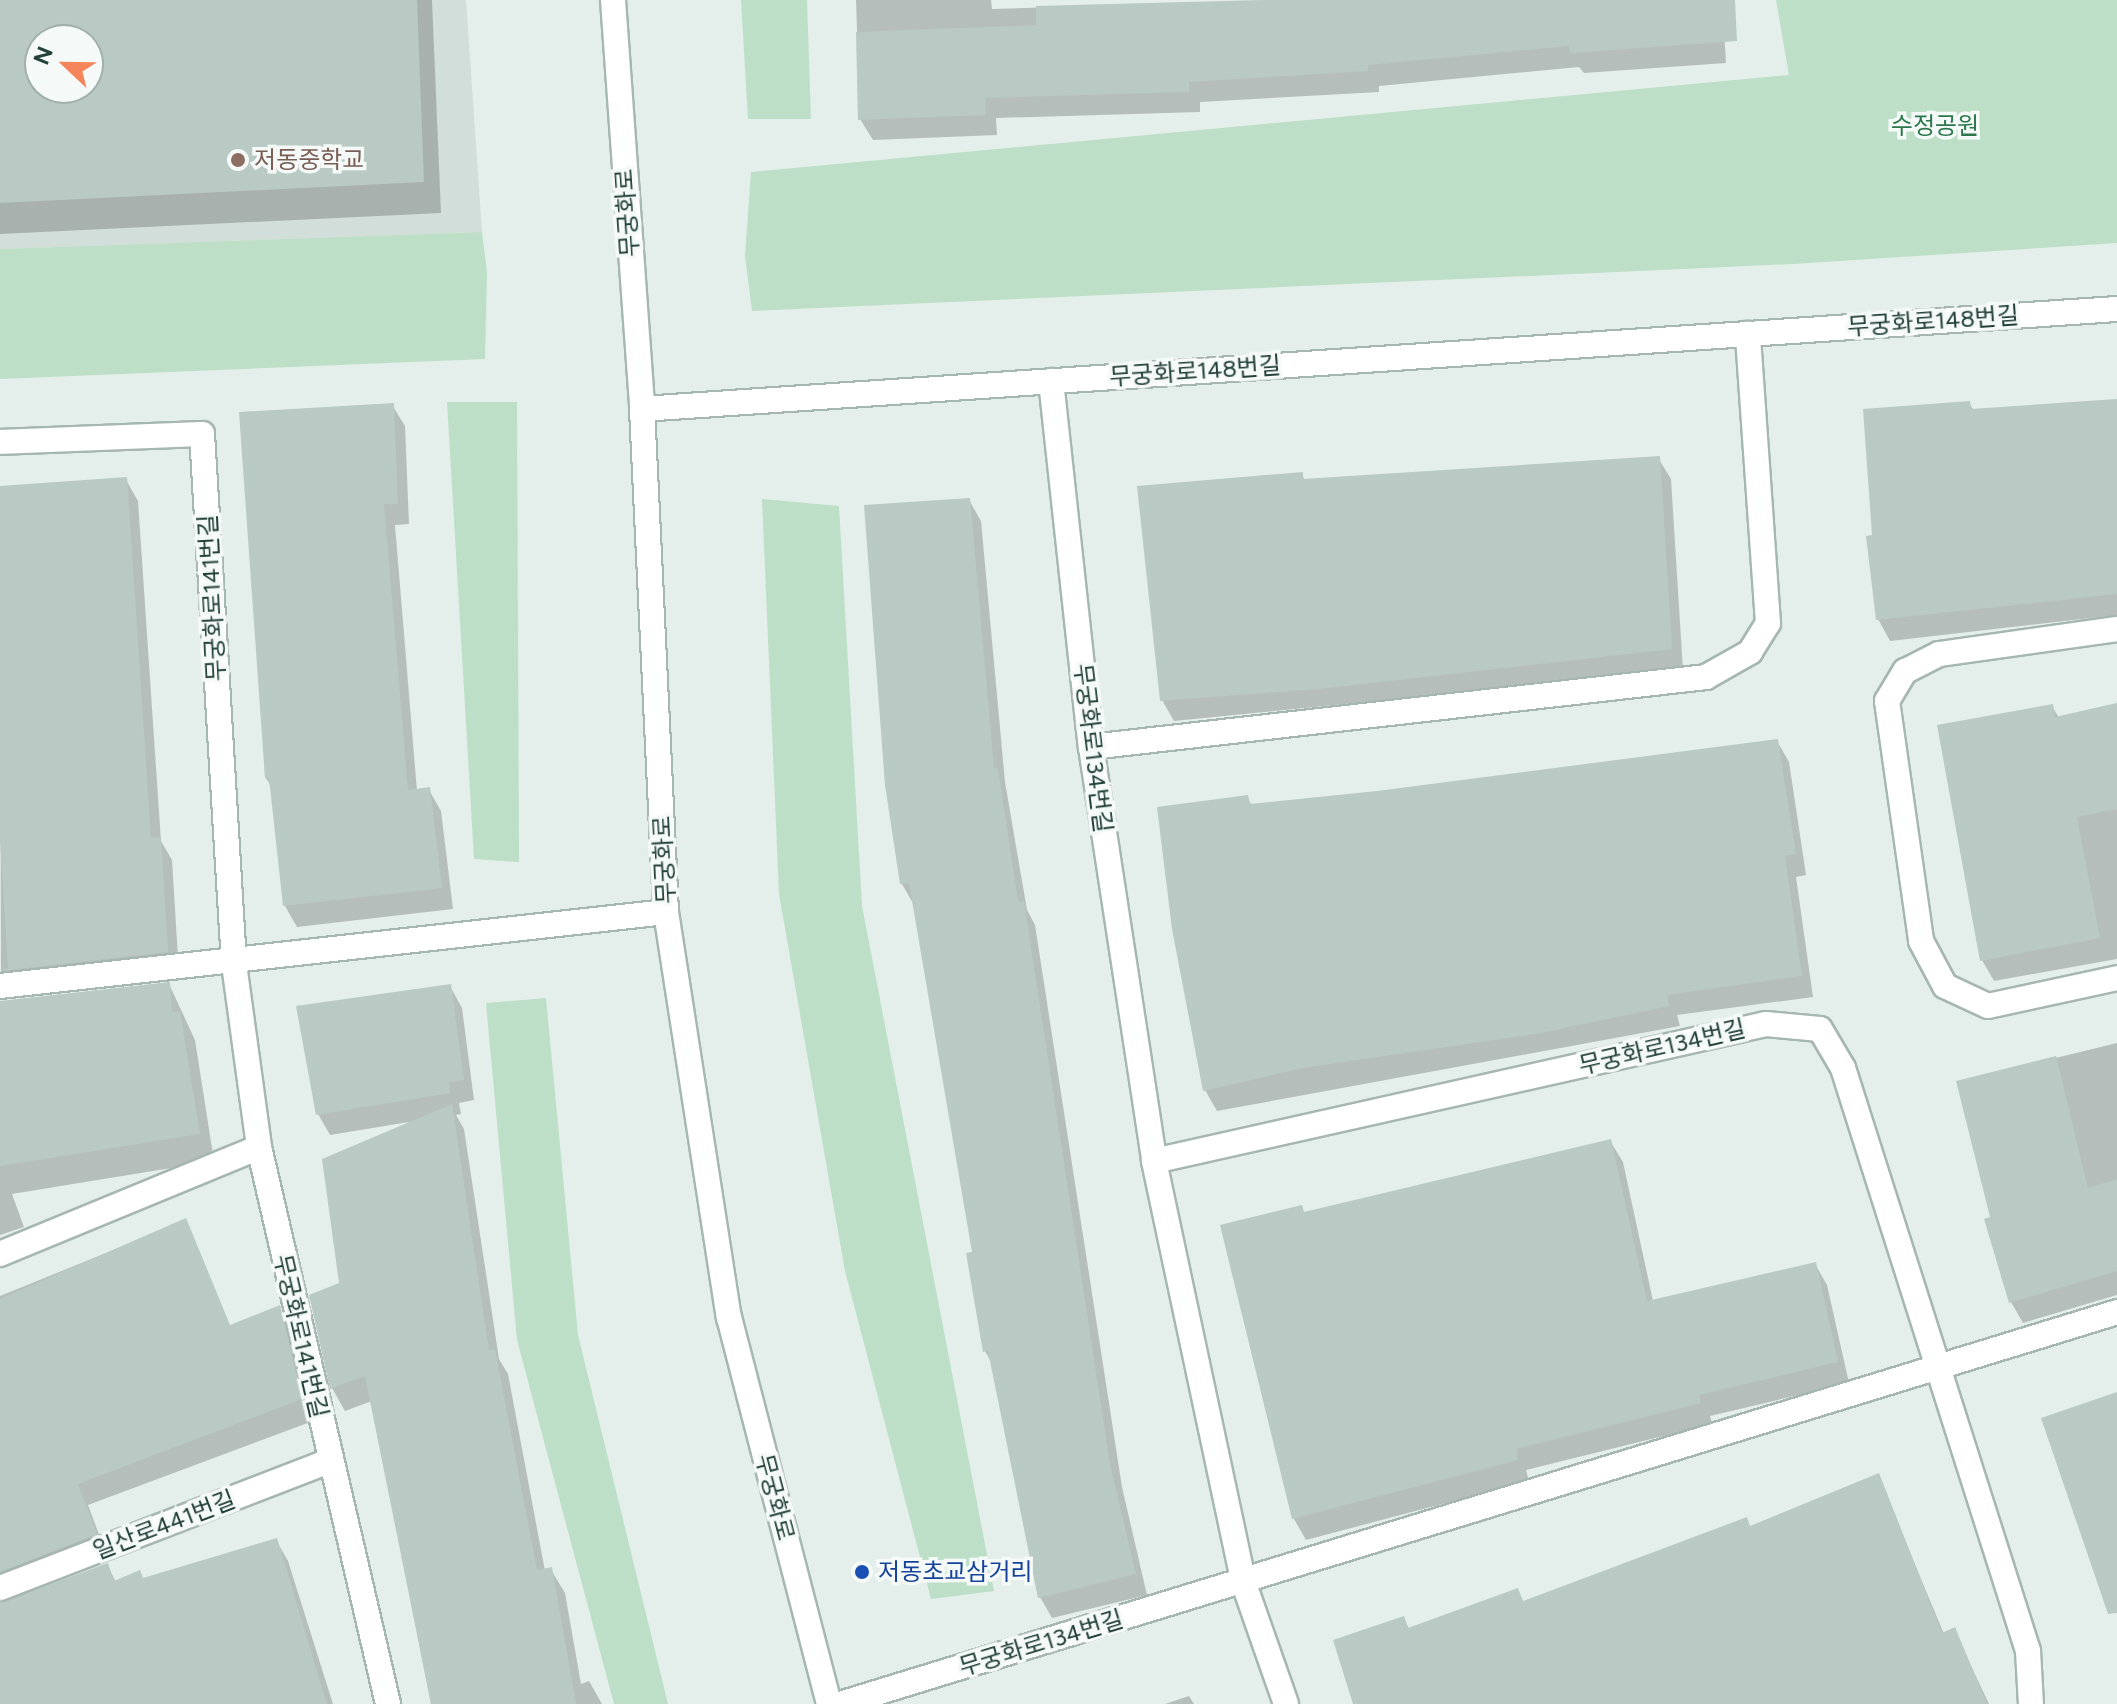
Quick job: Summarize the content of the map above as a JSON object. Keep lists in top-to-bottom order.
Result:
{
  "streets": {
    "street": [
      "무궁화로",
      "무궁화로148번길",
      "무궁화로141번길",
      "무궁화로134번길",
      "일산로441번길"
    ]
  },
  "crossings": [
    ["무궁화로", "무궁화로148번길"],
    ["무궁화로148번길", "무궁화로134번길"],
    ["무궁화로141번길", "일산로441번길"]
  ],
  "parks": ["수정공원"],
  "places": ["저동중학교", "저동초교삼거리"],
  "north": "left"
}
